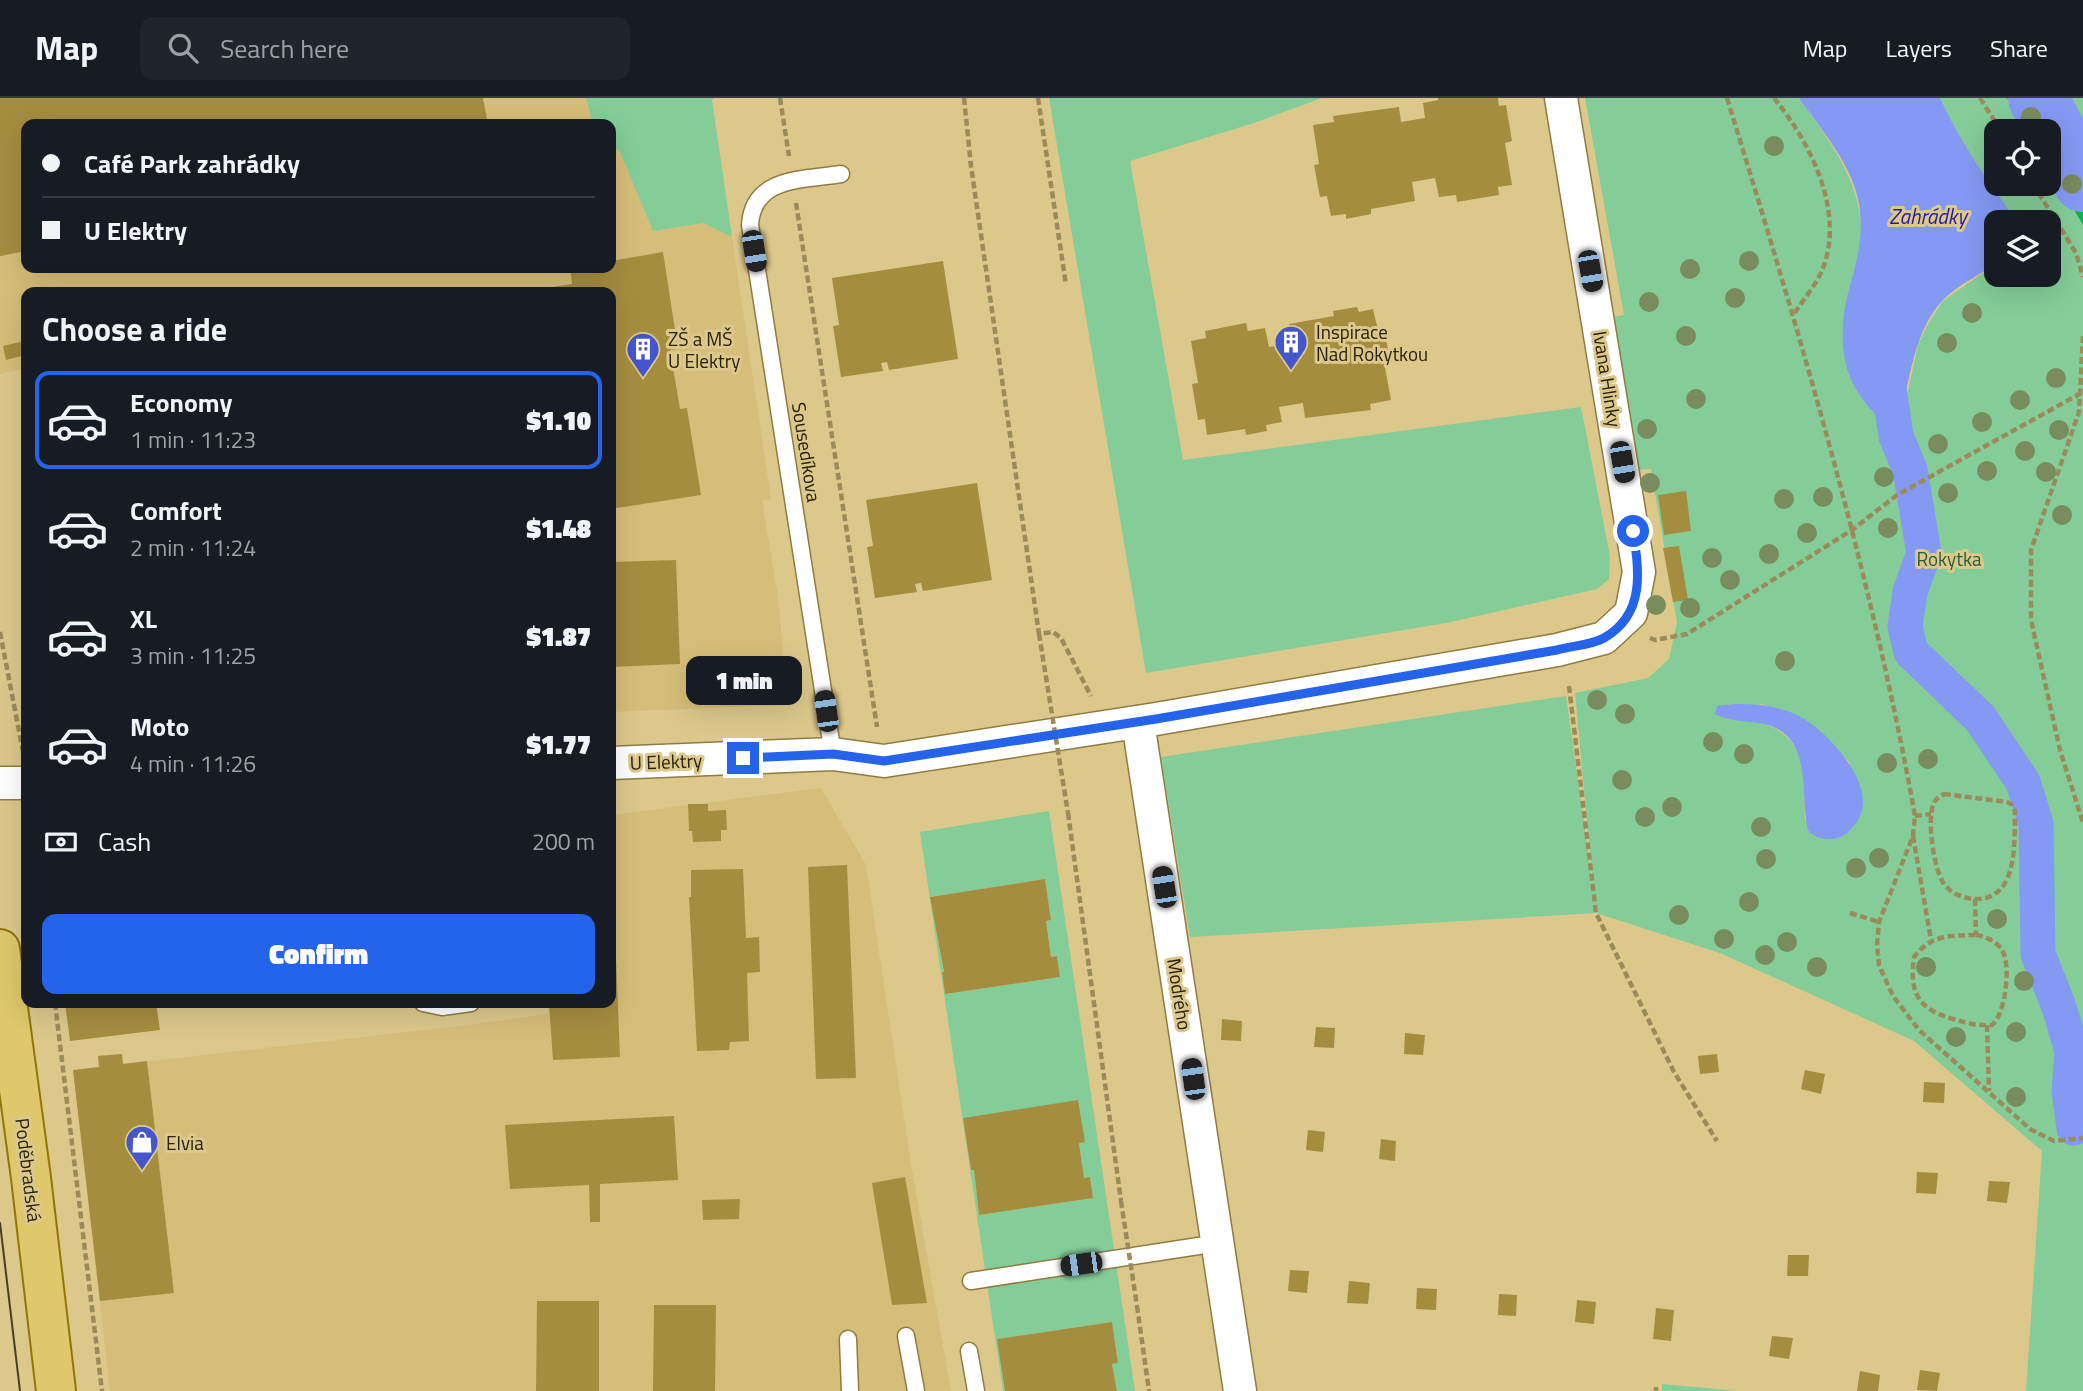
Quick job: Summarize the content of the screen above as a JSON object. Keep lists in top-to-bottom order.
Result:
{
  "streets": {
    "main road": ["Poděbradská"],
    "street": ["Ivana Hlinky", "U Elektry", "Modrého"],
    "lane": ["Sousedíkova"]
  },
  "crossings": [
    ["Sousedíkova", "U Elektry"],
    ["U Elektry", "Modrého"]
  ],
  "water": ["Zahrádky"],
  "parks": ["Rokytka"],
  "places": {
    "building": ["Inspirace Nad Rokytkou", "ZŠ a MŠ U Elektry"],
    "shop": ["Elvia"]
  },
  "page": {
    "header": "Map",
    "search": "Search here",
    "nav": ["Map", "Layers", "Share"],
    "banner": ["Café Park zahrádky", "U Elektry"],
    "heading": "Choose a ride",
    "list": [
      {
        "name": "Economy",
        "note": "1 min · 11:23",
        "value": "$1.10"
      },
      {
        "name": "Comfort",
        "note": "2 min · 11:24",
        "value": "$1.48"
      },
      {
        "name": "XL",
        "note": "3 min · 11:25",
        "value": "$1.87"
      },
      {
        "name": "Moto",
        "note": "4 min · 11:26",
        "value": "$1.77"
      }
    ],
    "bubble": "1 min",
    "pay": ["Cash", "200 m"],
    "buttons": "Confirm"
  }
}
